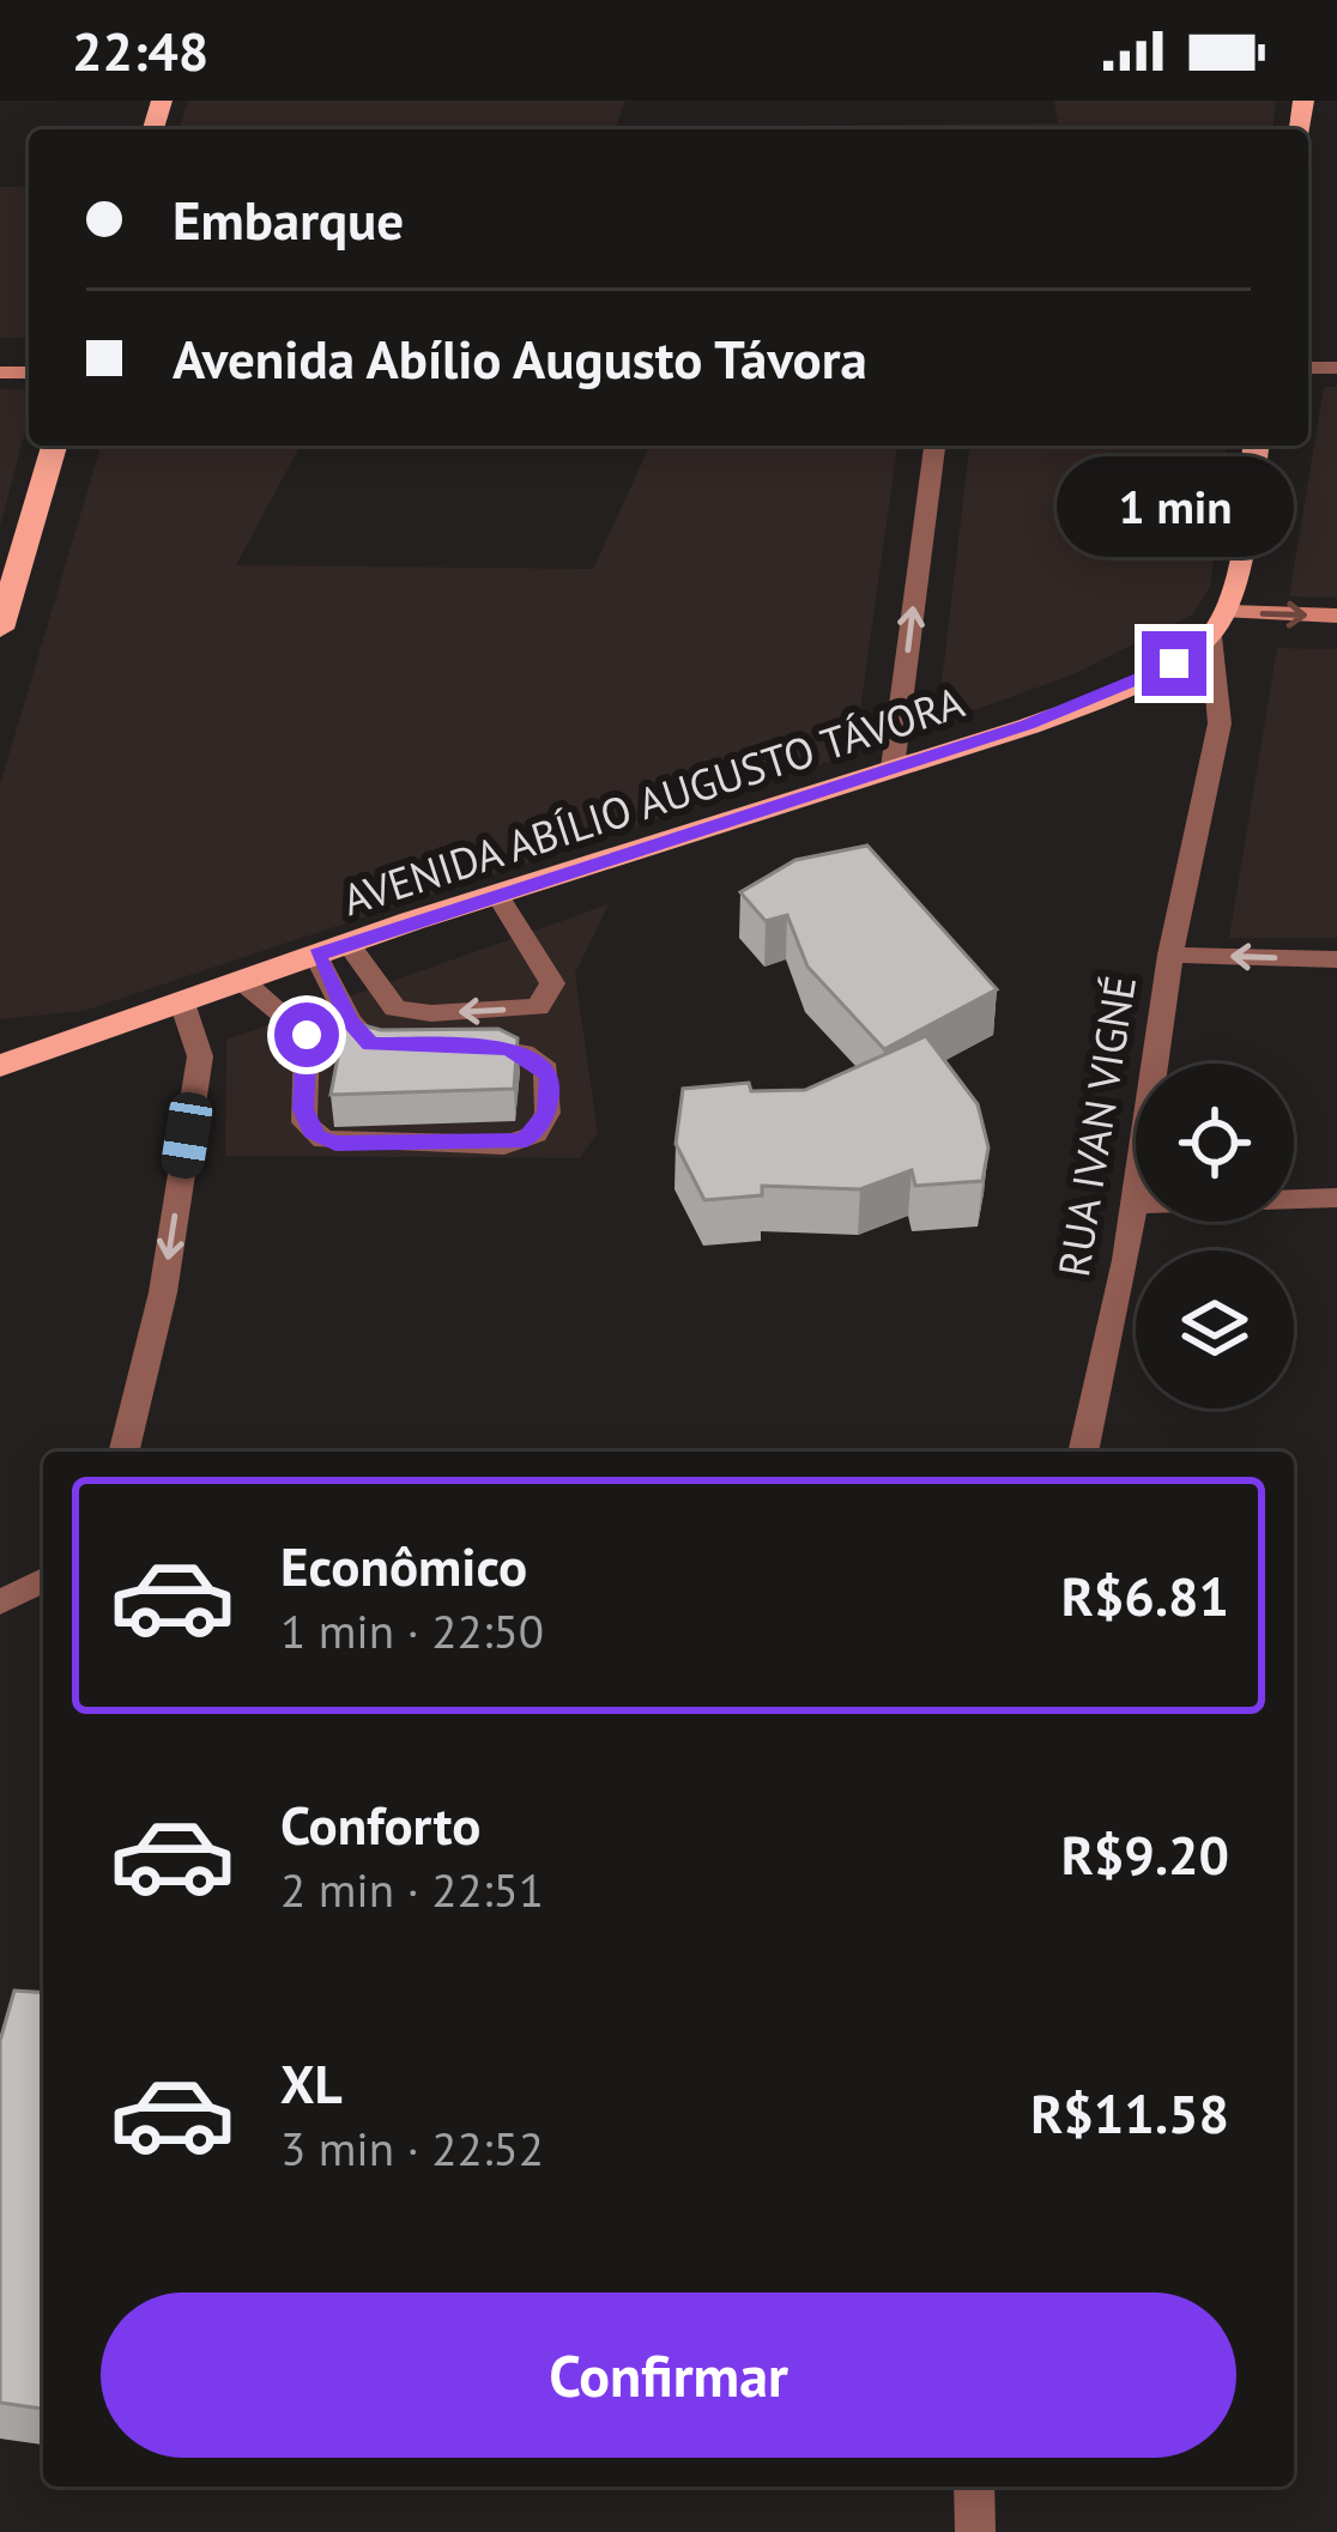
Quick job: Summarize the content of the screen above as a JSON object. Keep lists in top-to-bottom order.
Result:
{
  "streets": {
    "main road": ["AVENIDA ABÍLIO AUGUSTO TÁVORA"],
    "street": ["RUA IVAN VIGNÉ"]
  },
  "crossings": [
    ["AVENIDA ABÍLIO AUGUSTO TÁVORA", "RUA IVAN VIGNÉ"]
  ],
  "page": {
    "status": "22:48",
    "banner": ["Embarque", "Avenida Abílio Augusto Távora"],
    "bubble": "1 min",
    "list": [
      {
        "name": "Econômico",
        "note": "1 min · 22:50",
        "value": "R$6.81"
      },
      {
        "name": "Conforto",
        "note": "2 min · 22:51",
        "value": "R$9.20"
      },
      {
        "name": "XL",
        "note": "3 min · 22:52",
        "value": "R$11.58"
      }
    ],
    "buttons": "Confirmar"
  }
}
